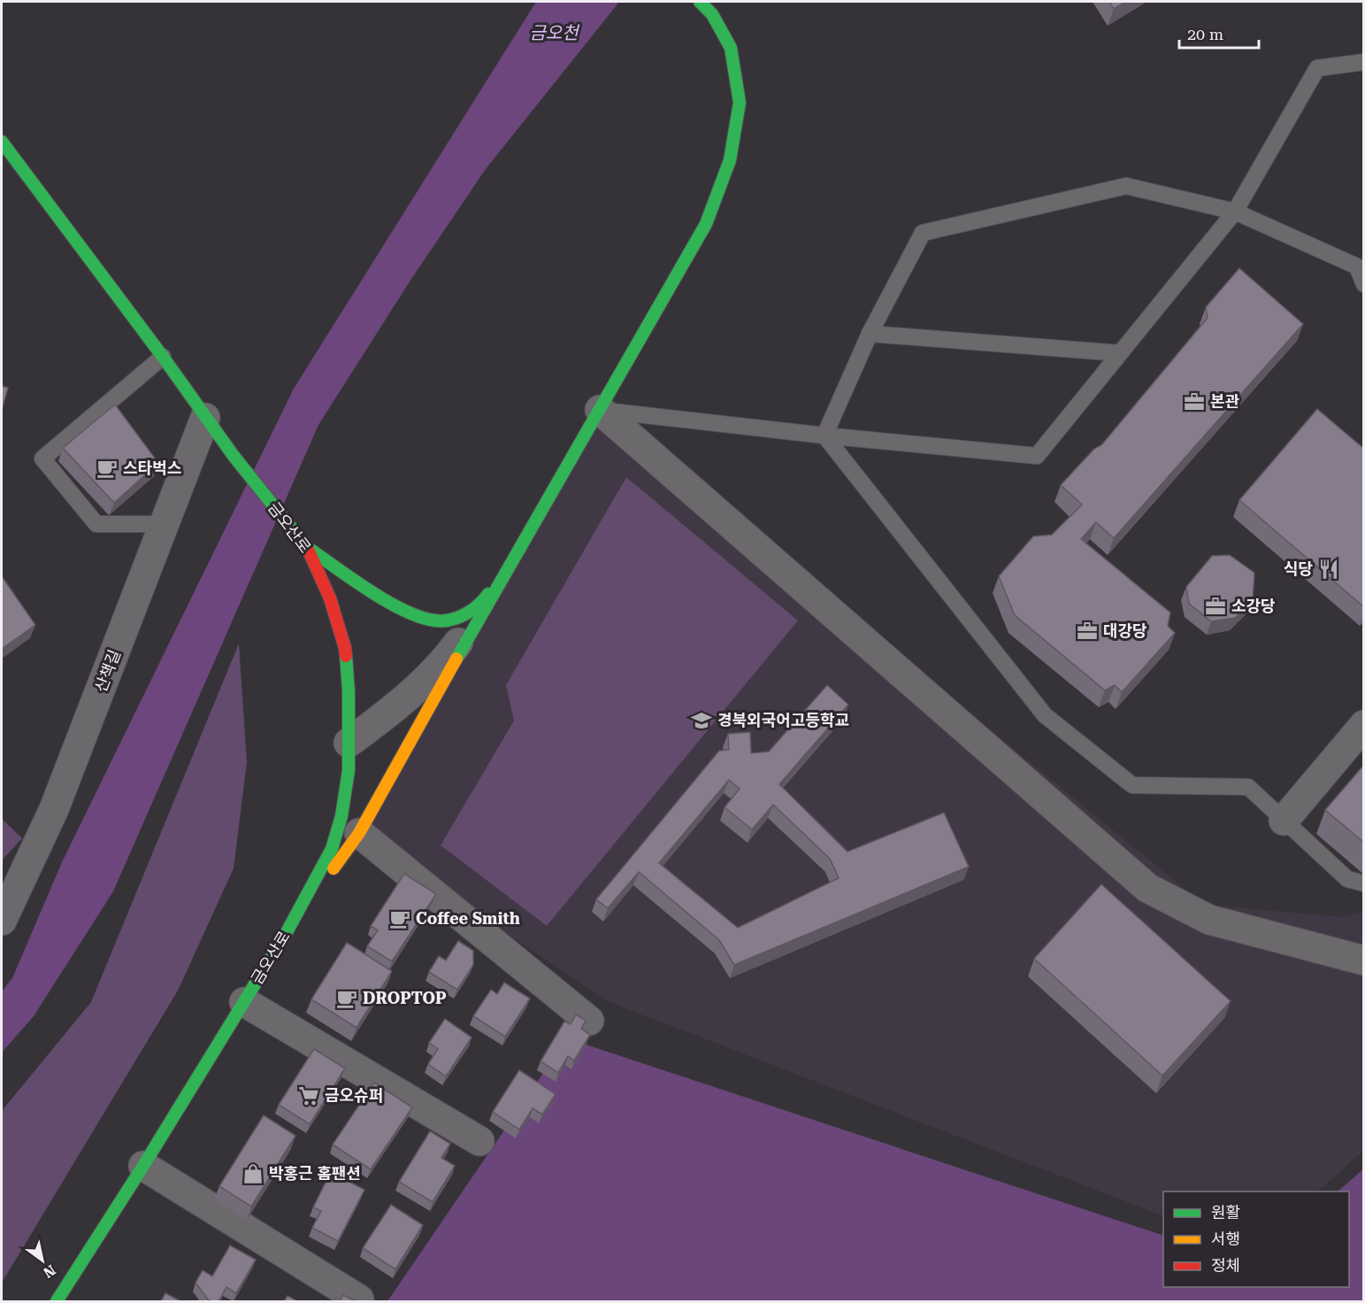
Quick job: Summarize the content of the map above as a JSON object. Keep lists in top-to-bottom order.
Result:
{
  "streets": {
    "street": ["금오산로", "산책길"]
  },
  "crossings": [
    ["금오산로", "산책길"]
  ],
  "water": ["금오천"],
  "places": {
    "office": ["본관", "소강당", "대강당"],
    "cafe": ["스타벅스", "Coffee Smith", "DROPTOP"],
    "restaurant": ["식당"],
    "school or university": ["경북외국어고등학교"],
    "supermarket": ["금오슈퍼"],
    "shop": ["박홍근 홈팬션"]
  },
  "legend": ["원활", "서행", "정체"],
  "scale_bar": "20 m",
  "north": "bottom right"
}
